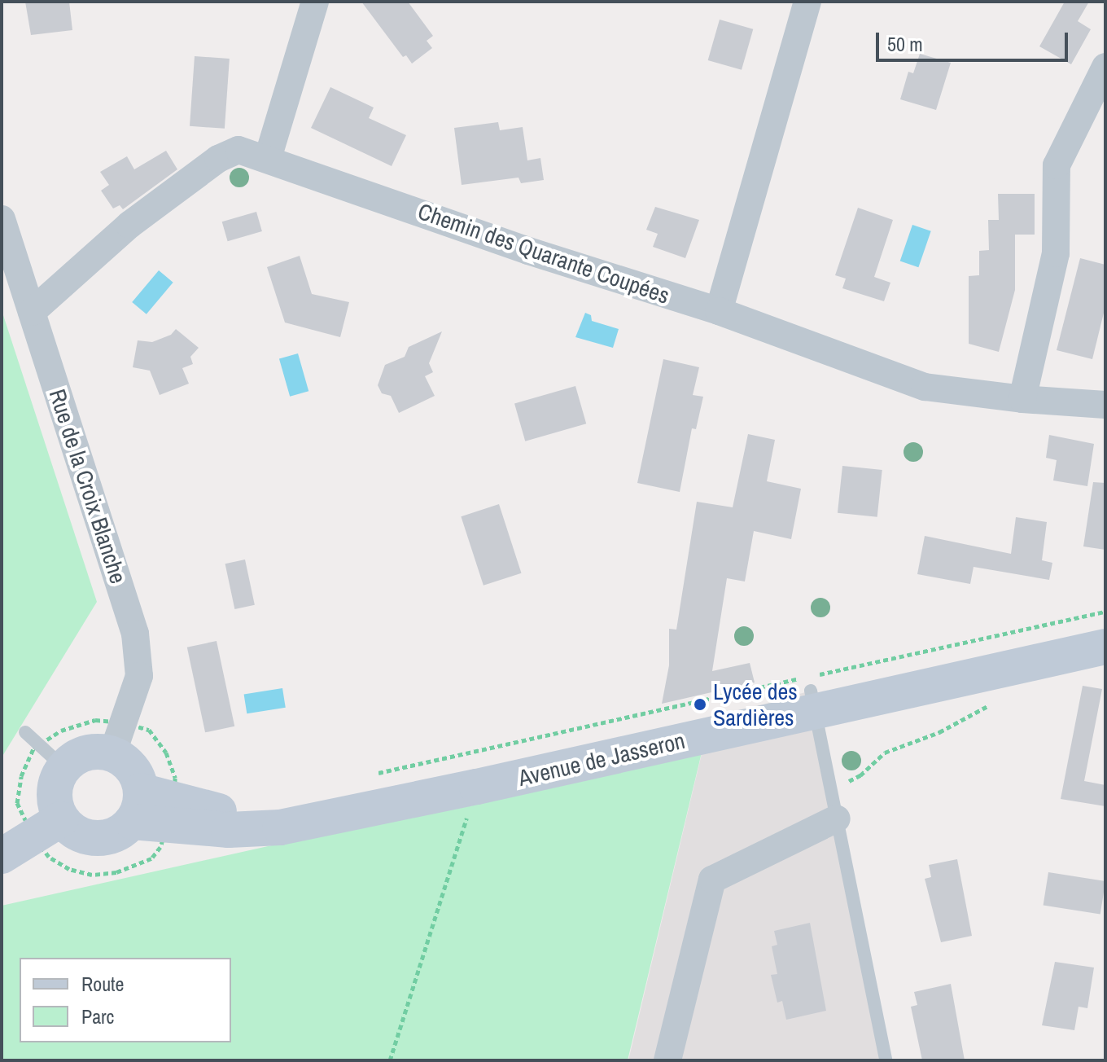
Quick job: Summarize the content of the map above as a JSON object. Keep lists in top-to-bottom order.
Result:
{
  "streets": {
    "main road": ["Avenue de Jasseron"],
    "street": ["Chemin des Quarante Coupées", "Rue de la Croix Blanche"]
  },
  "crossings": [
    ["Chemin des Quarante Coupées", "Rue de la Croix Blanche"]
  ],
  "places": ["Lycée des Sardières"],
  "legend": ["Route", "Parc"],
  "scale_bar": "50 m"
}
